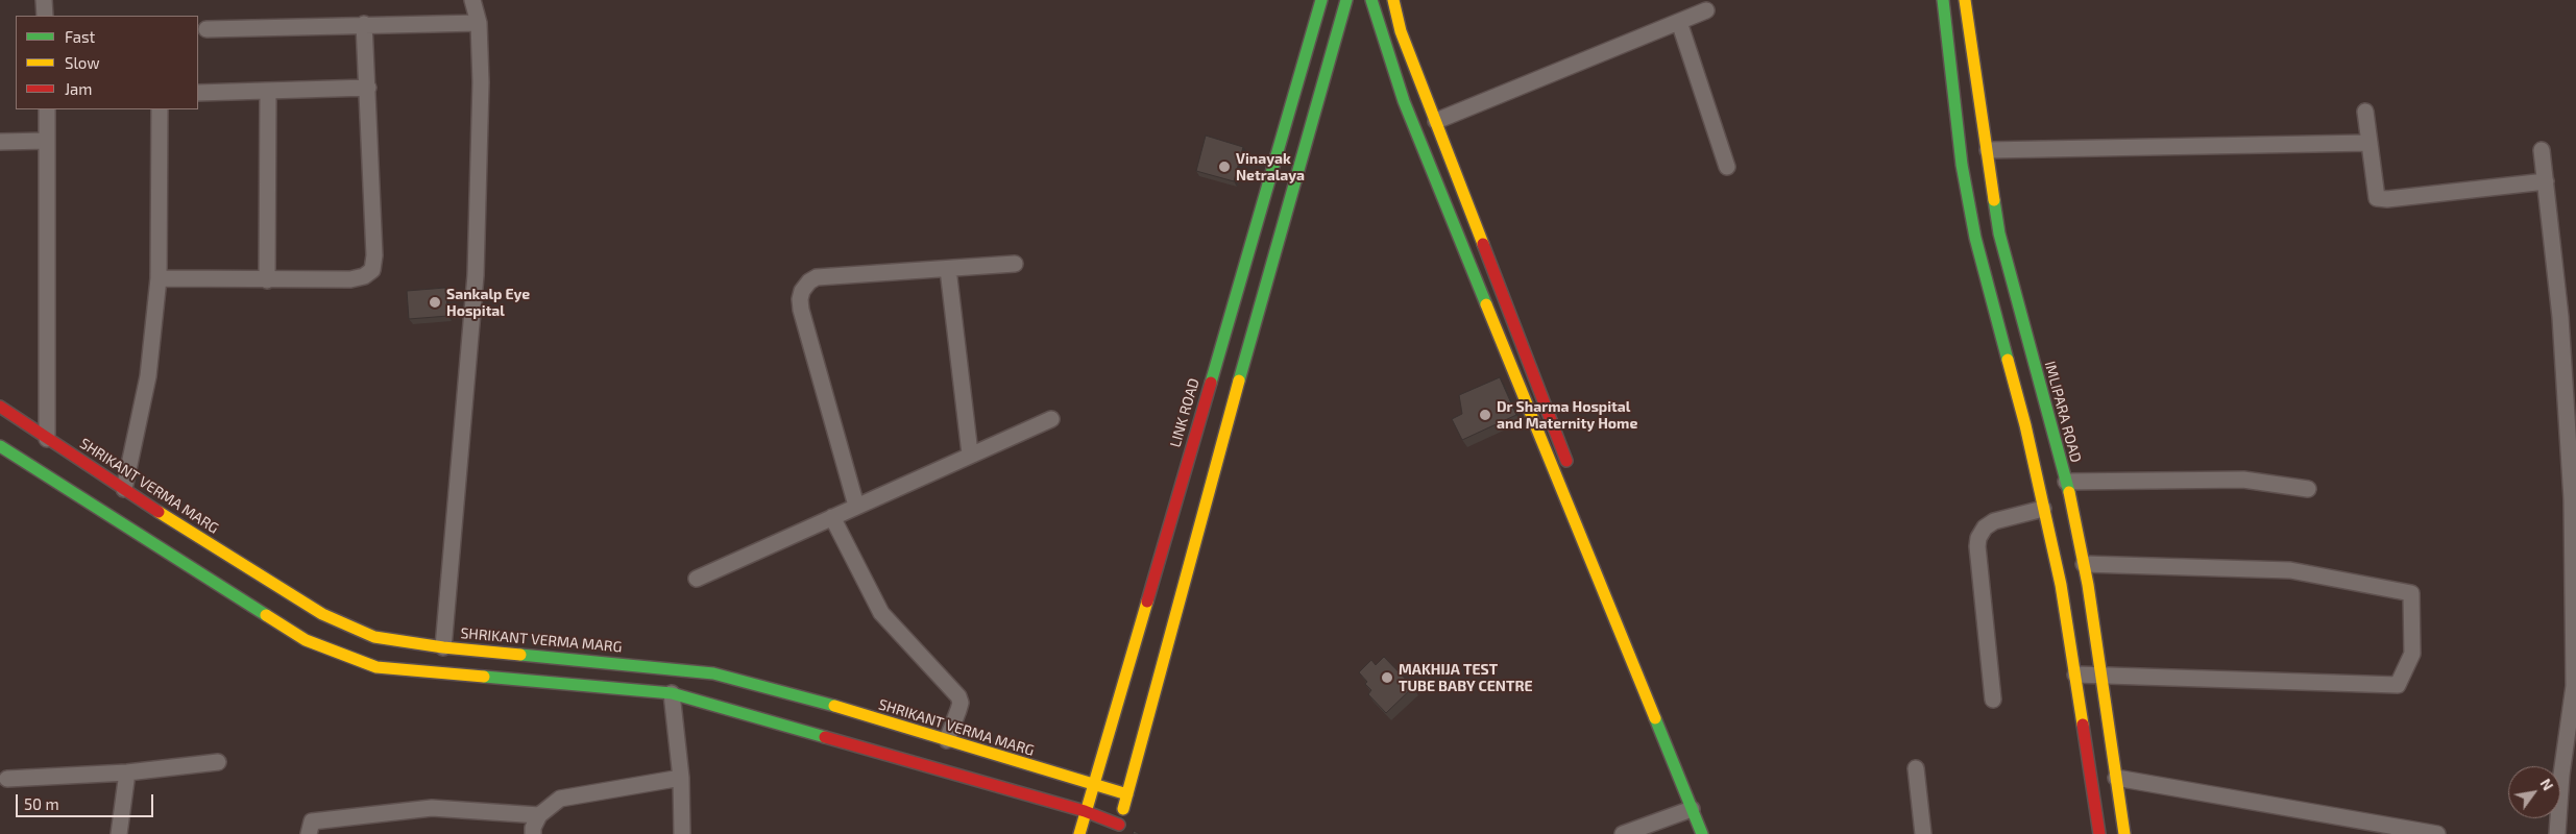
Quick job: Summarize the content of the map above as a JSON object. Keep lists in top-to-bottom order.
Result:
{
  "streets": {
    "street": ["IMLIPARA ROAD", "LINK ROAD", "SHRIKANT VERMA MARG"]
  },
  "crossings": [
    ["LINK ROAD", "SHRIKANT VERMA MARG"]
  ],
  "places": [
    "Vinayak Netralaya",
    "Sankalp Eye Hospital",
    "Dr Sharma Hospital and Maternity Home",
    "MAKHIJA TEST TUBE BABY CENTRE"
  ],
  "legend": ["Fast", "Slow", "Jam"],
  "scale_bar": "50 m",
  "north": "top right"
}
